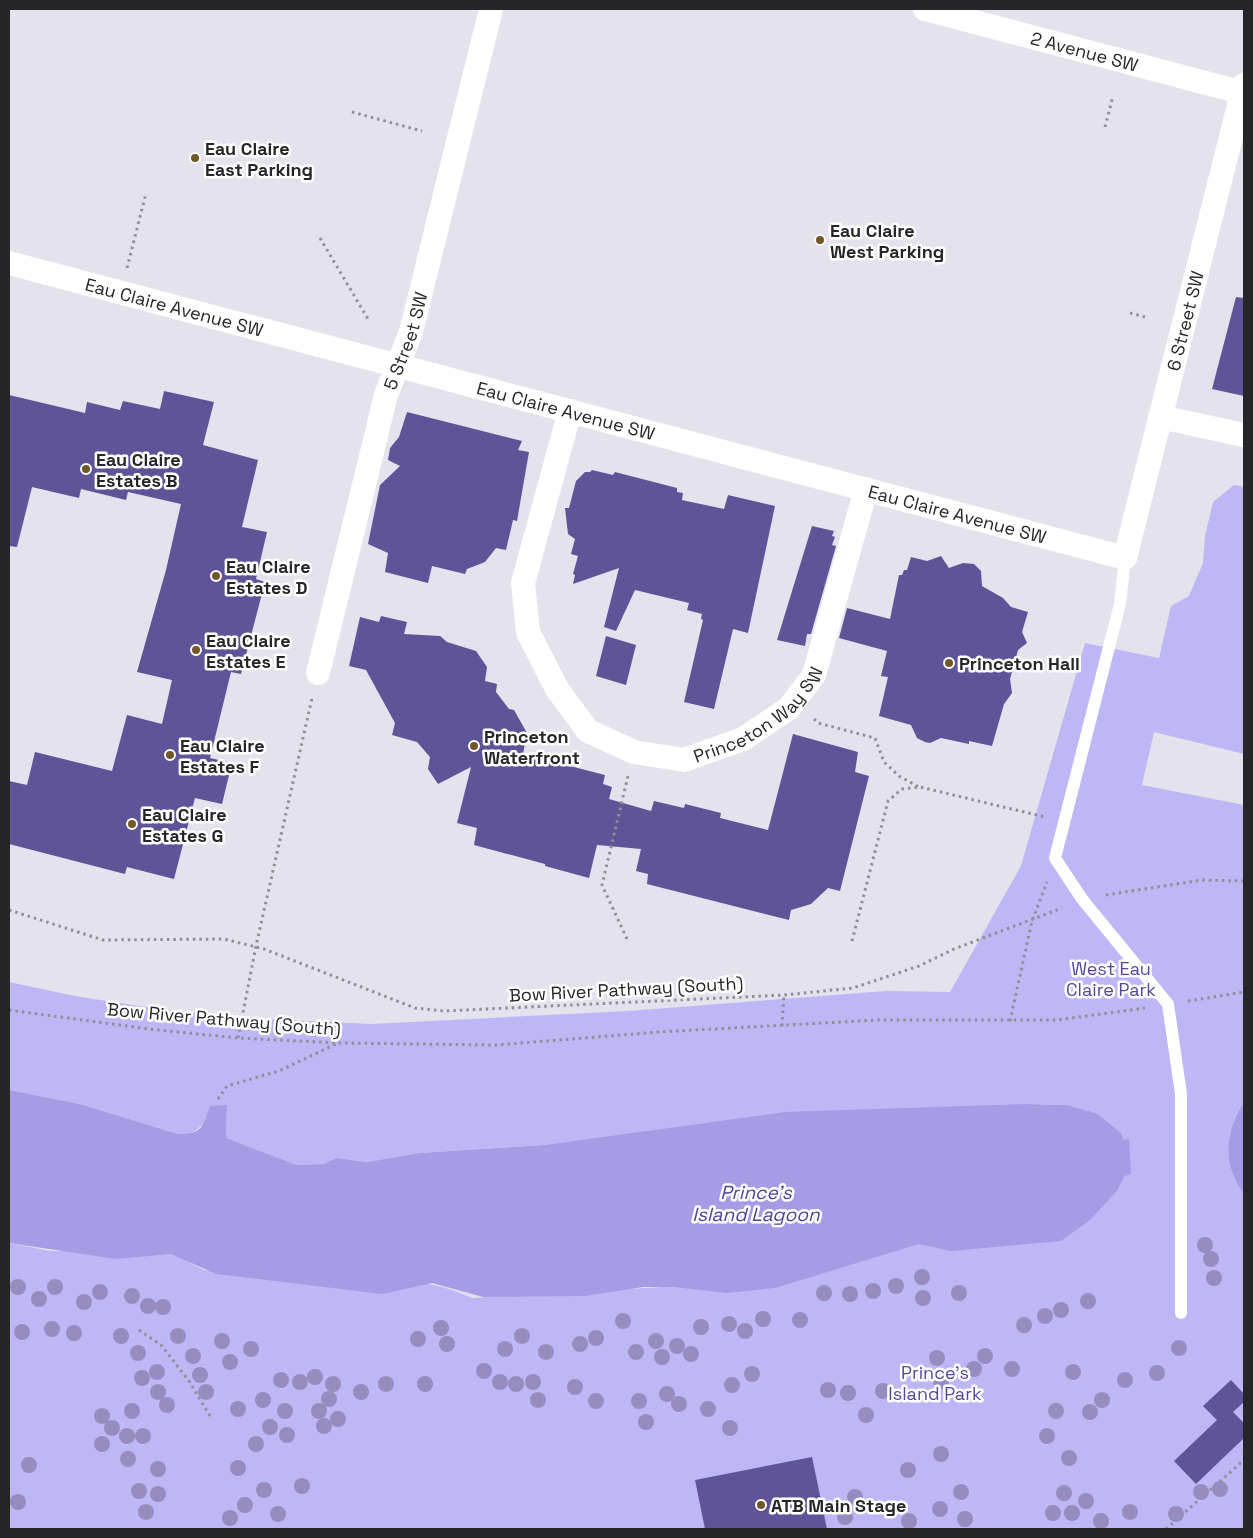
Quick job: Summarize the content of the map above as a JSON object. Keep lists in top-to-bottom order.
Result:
{
  "streets": {
    "street": [
      "2 Avenue SW",
      "Eau Claire Avenue SW",
      "6 Street SW",
      "5 Street SW",
      "Princeton Way SW"
    ],
    "path": ["Bow River Pathway (South)"]
  },
  "crossings": [
    ["2 Avenue SW", "6 Street SW"],
    ["Eau Claire Avenue SW", "6 Street SW"],
    ["Eau Claire Avenue SW", "5 Street SW"],
    ["Eau Claire Avenue SW", "Princeton Way SW"]
  ],
  "water": ["Prince's Island Lagoon"],
  "parks": ["West Eau Claire Park", "Prince's Island Park"],
  "places": [
    "Eau Claire East Parking",
    "Eau Claire West Parking",
    "Eau Claire Estates B",
    "Eau Claire Estates D",
    "Eau Claire Estates E",
    "Princeton Hall",
    "Princeton Waterfront",
    "Eau Claire Estates F",
    "Eau Claire Estates G",
    "ATB Main Stage"
  ]
}
